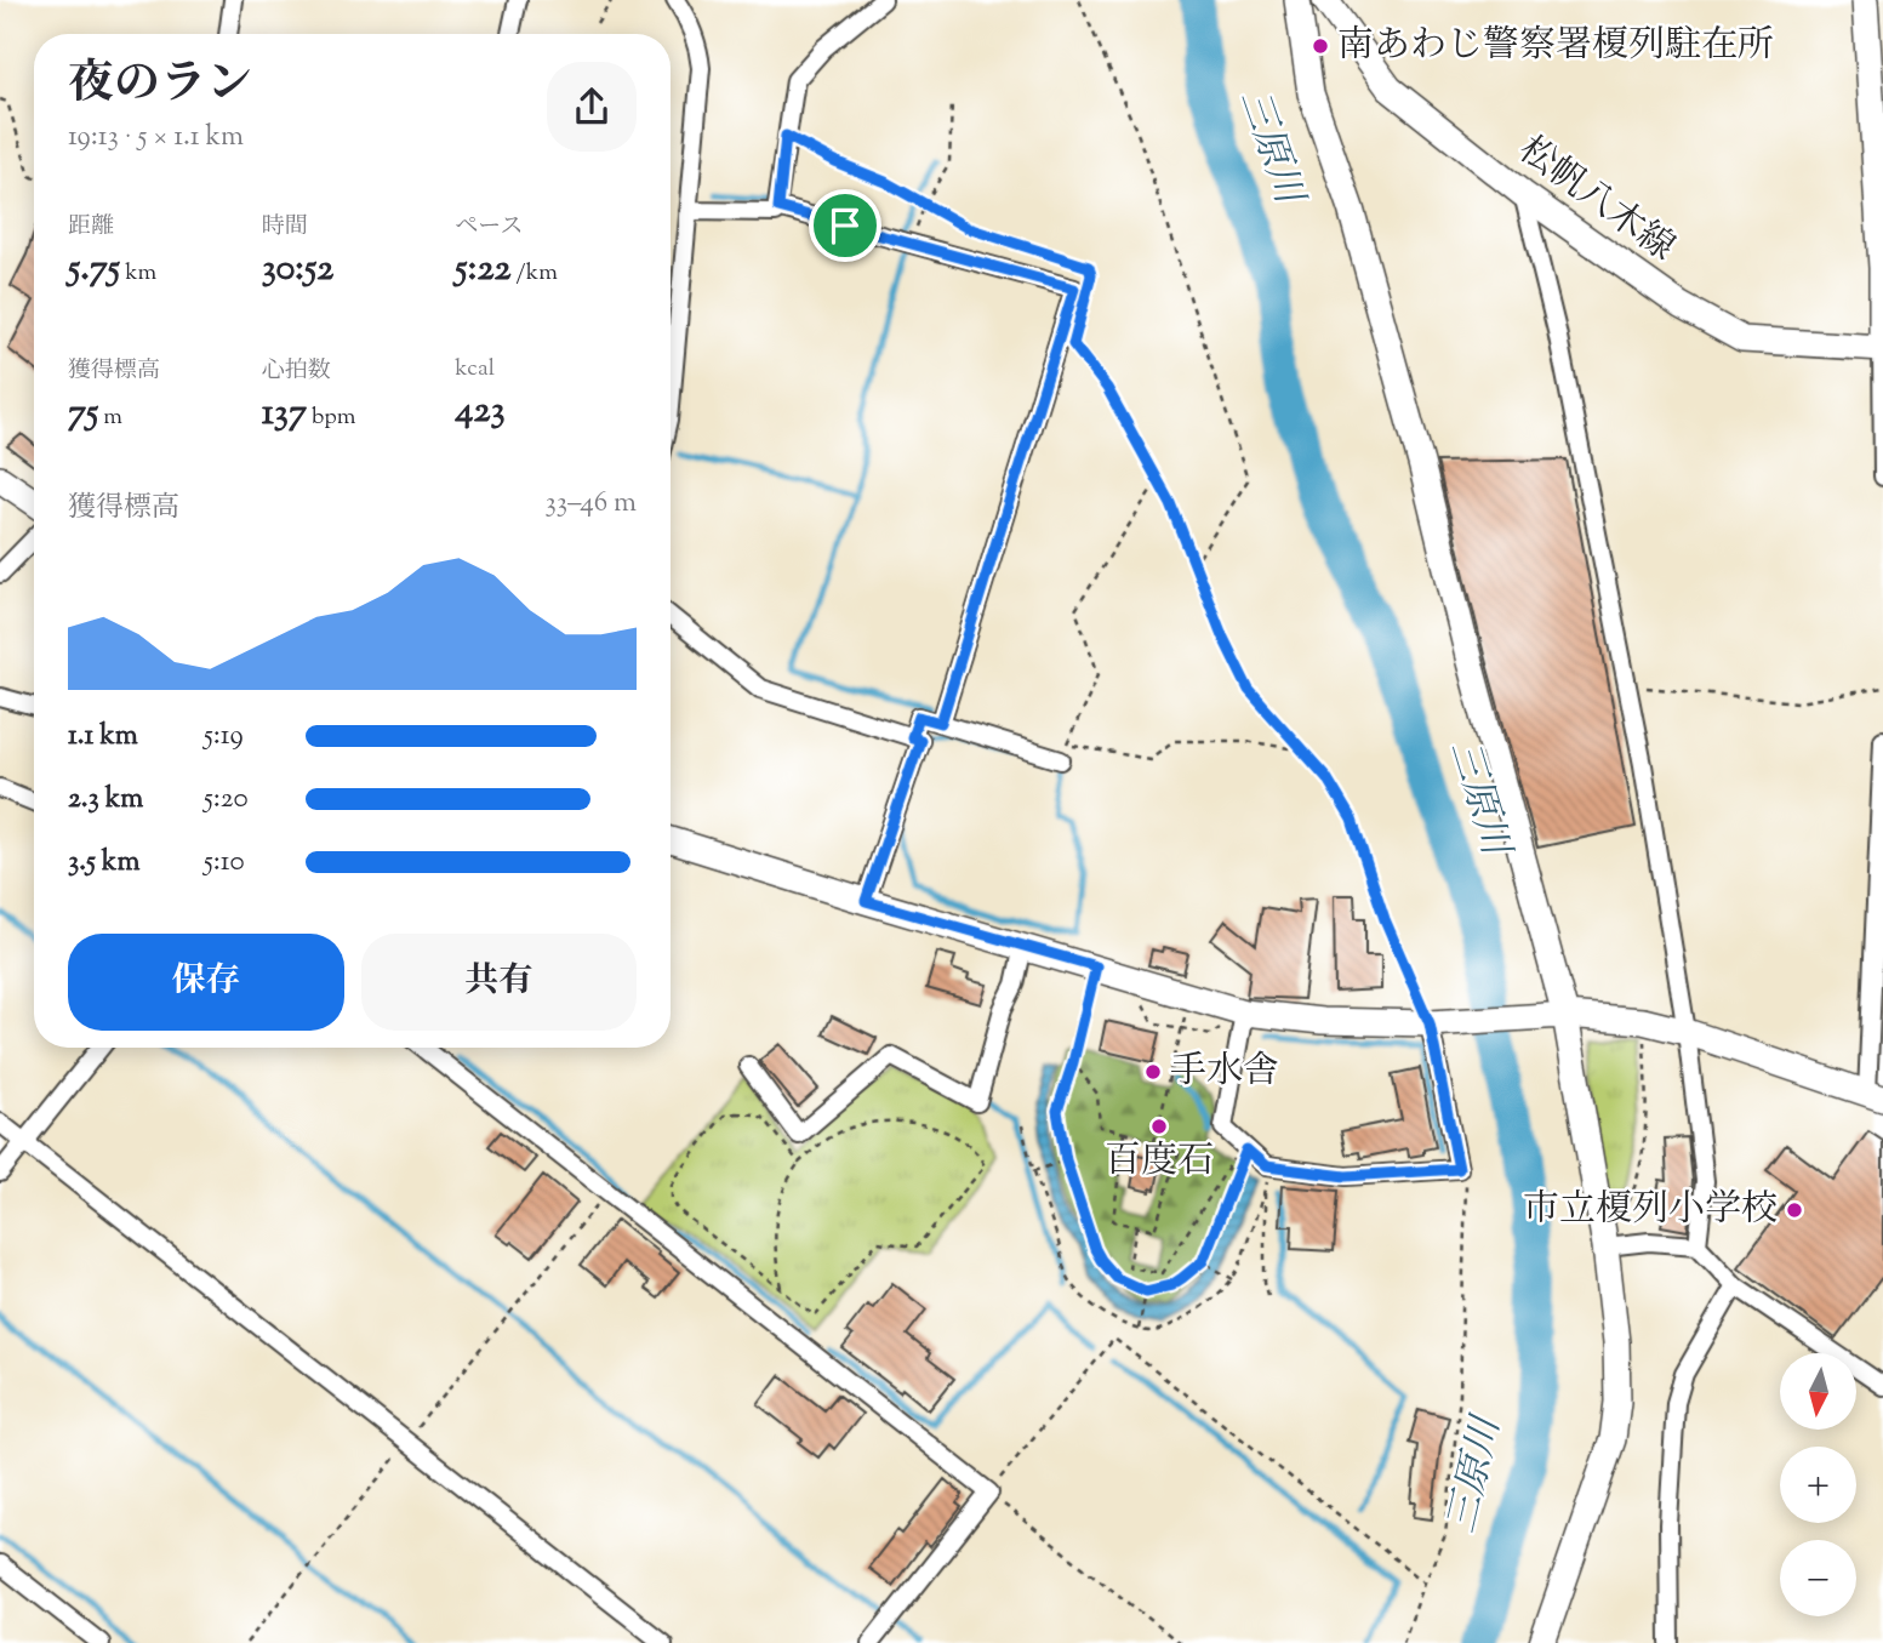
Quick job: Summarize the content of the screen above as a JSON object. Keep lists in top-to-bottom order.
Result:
{
  "streets": {
    "street": ["松帆八木線"]
  },
  "water": ["三原川"],
  "places": [
    "南あわじ警察署榎列駐在所",
    "手水舎",
    "百度石",
    "市立榎列小学校"
  ],
  "north": "bottom",
  "page": {
    "heading": ["夜のラン", "19:13 · 5 × 1.1 km"],
    "stats": [
      ["距離", "5.75 km"],
      ["時間", "30:52"],
      ["ペース", "5:22 /km"],
      ["獲得標高", "75 m"],
      ["心拍数", "137 bpm"],
      ["kcal", "423"]
    ],
    "chart": ["獲得標高", "33–46 m"],
    "list": [
      {
        "name": "1.1 km",
        "note": "5:19"
      },
      {
        "name": "2.3 km",
        "note": "5:20"
      },
      {
        "name": "3.5 km",
        "note": "5:10"
      }
    ],
    "buttons": ["保存", "共有"],
    "map_buttons": ["+", "−"]
  }
}
